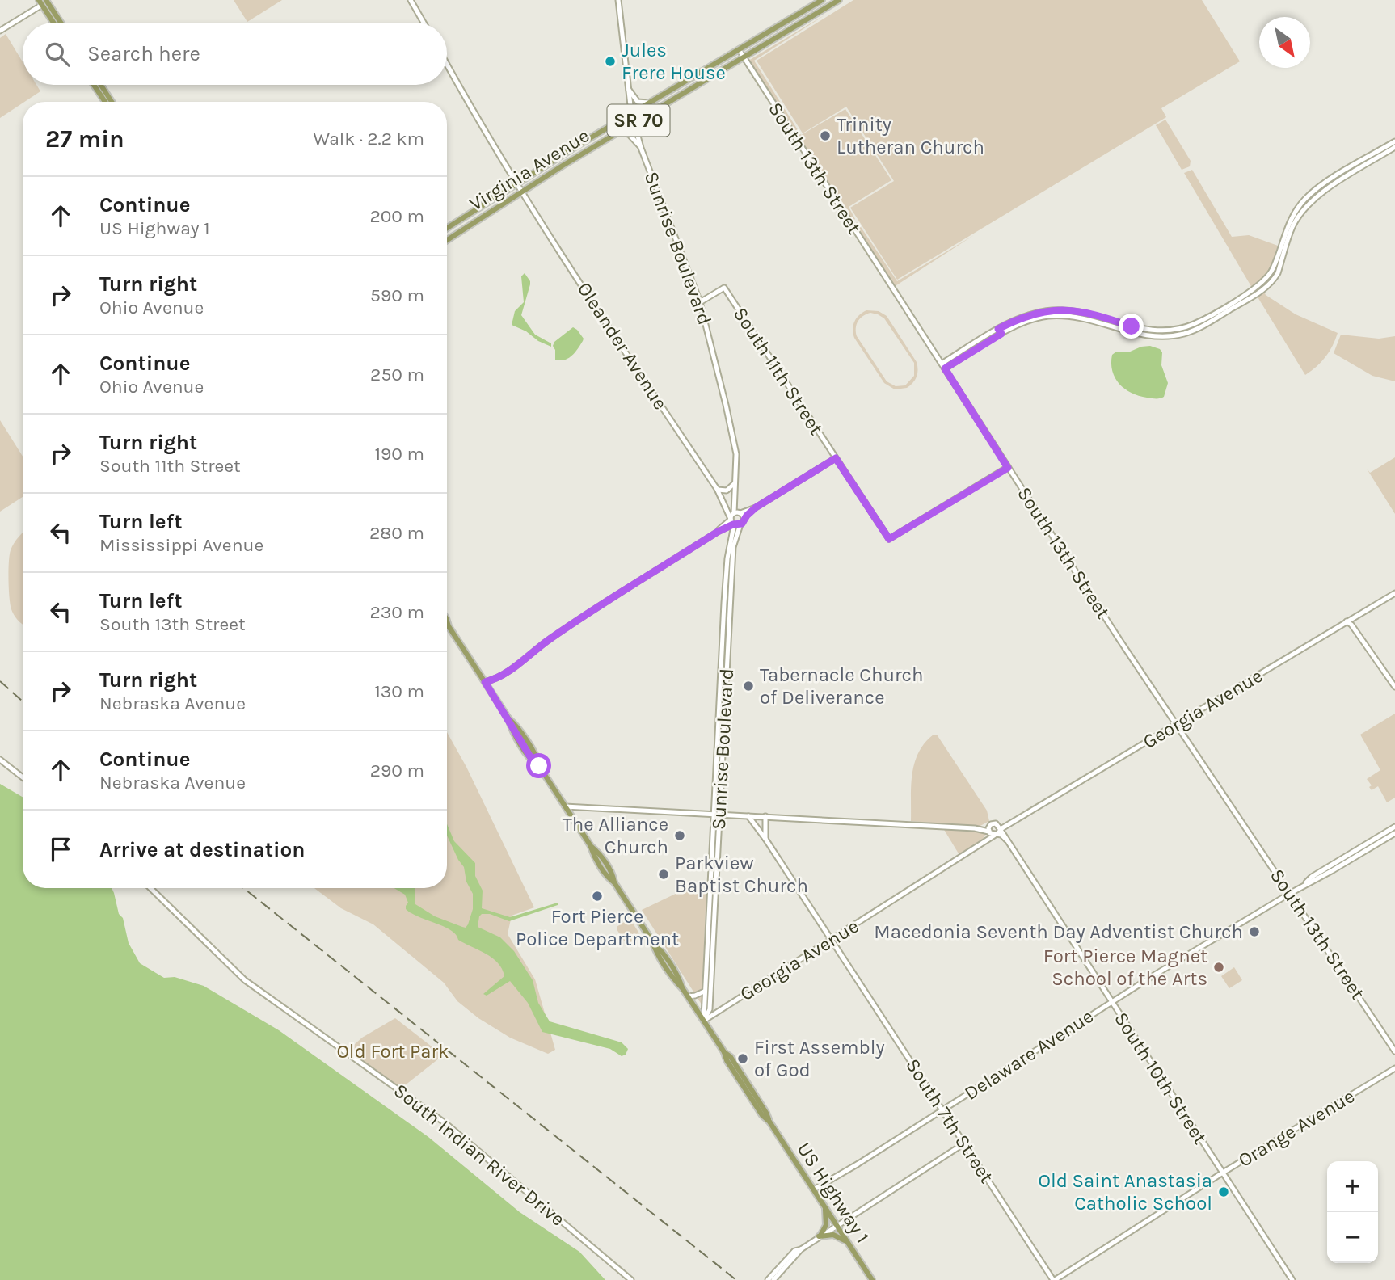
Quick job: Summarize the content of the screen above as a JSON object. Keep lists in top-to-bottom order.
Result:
{
  "streets": {
    "main road": ["SR 70", "Virginia Avenue", "US Highway 1"],
    "street": [
      "South 13th Street",
      "Sunrise Boulevard",
      "Oleander Avenue",
      "South 11th Street",
      "Georgia Avenue",
      "Delaware Avenue",
      "South 10th Street",
      "South 7th Street",
      "Orange Avenue",
      "South Indian River Drive"
    ]
  },
  "crossings": [
    ["South 13th Street", "Virginia Avenue"],
    ["South 13th Street", "South 11th Street"],
    ["South 13th Street", "Georgia Avenue"],
    ["South 13th Street", "Delaware Avenue"],
    ["Virginia Avenue", "Sunrise Boulevard"],
    ["Virginia Avenue", "Oleander Avenue"],
    ["Sunrise Boulevard", "Oleander Avenue"],
    ["Sunrise Boulevard", "South 11th Street"],
    ["Sunrise Boulevard", "Georgia Avenue"],
    ["Sunrise Boulevard", "US Highway 1"],
    ["Georgia Avenue", "South 10th Street"],
    ["Georgia Avenue", "South 7th Street"],
    ["Georgia Avenue", "US Highway 1"],
    ["Delaware Avenue", "South 10th Street"],
    ["Delaware Avenue", "South 7th Street"],
    ["Delaware Avenue", "US Highway 1"],
    ["South 10th Street", "Orange Avenue"],
    ["South 7th Street", "Orange Avenue"]
  ],
  "parks": ["Old Fort Park"],
  "places": [
    "Jules Frere House",
    "Trinity Lutheran Church",
    "Tabernacle Church of Deliverance",
    "The Alliance Church",
    "Parkview Baptist Church",
    "Fort Pierce Police Department",
    "Macedonia Seventh Day Adventist Church",
    "Fort Pierce Magnet School of the Arts",
    "First Assembly of God",
    "Old Saint Anastasia Catholic School"
  ],
  "north": "bottom right",
  "page": {
    "search": "Search here",
    "heading": ["27 min", "Walk · 2.2 km"],
    "list": [
      ["Continue", "US Highway 1", "200 m"],
      ["Turn right", "Ohio Avenue", "590 m"],
      ["Continue", "Ohio Avenue", "250 m"],
      ["Turn right", "South 11th Street", "190 m"],
      ["Turn left", "Mississippi Avenue", "280 m"],
      ["Turn left", "South 13th Street", "230 m"],
      ["Turn right", "Nebraska Avenue", "130 m"],
      ["Continue", "Nebraska Avenue", "290 m"],
      "Arrive at destination"
    ],
    "map_buttons": ["+", "−"]
  }
}
